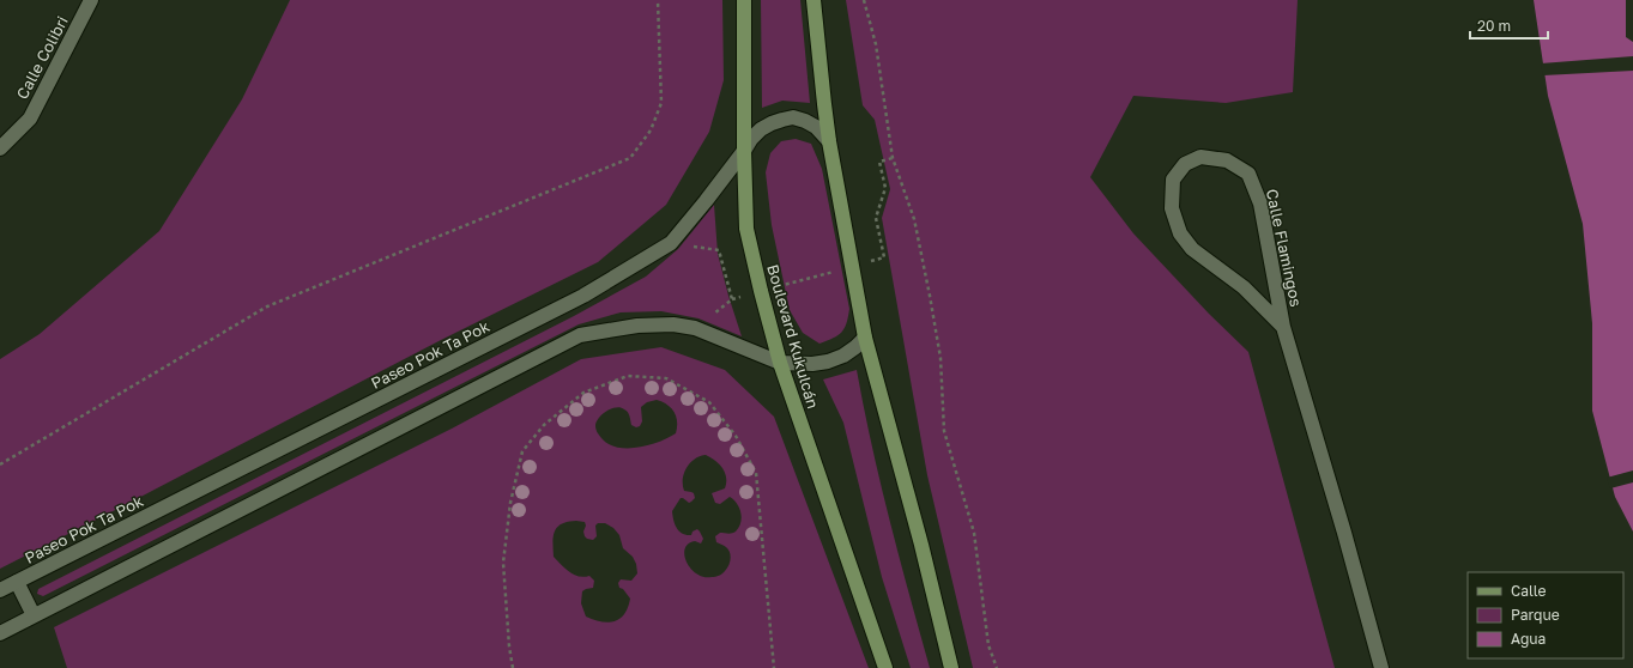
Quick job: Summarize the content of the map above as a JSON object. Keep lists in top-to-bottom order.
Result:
{
  "streets": {
    "main road": ["Boulevard Kukulcán"],
    "street": ["Calle Colibri", "Calle Flamingos", "Paseo Pok Ta Pok"]
  },
  "crossings": [
    ["Boulevard Kukulcán", "Paseo Pok Ta Pok"]
  ],
  "legend": ["Calle", "Parque", "Agua"],
  "scale_bar": "20 m"
}
